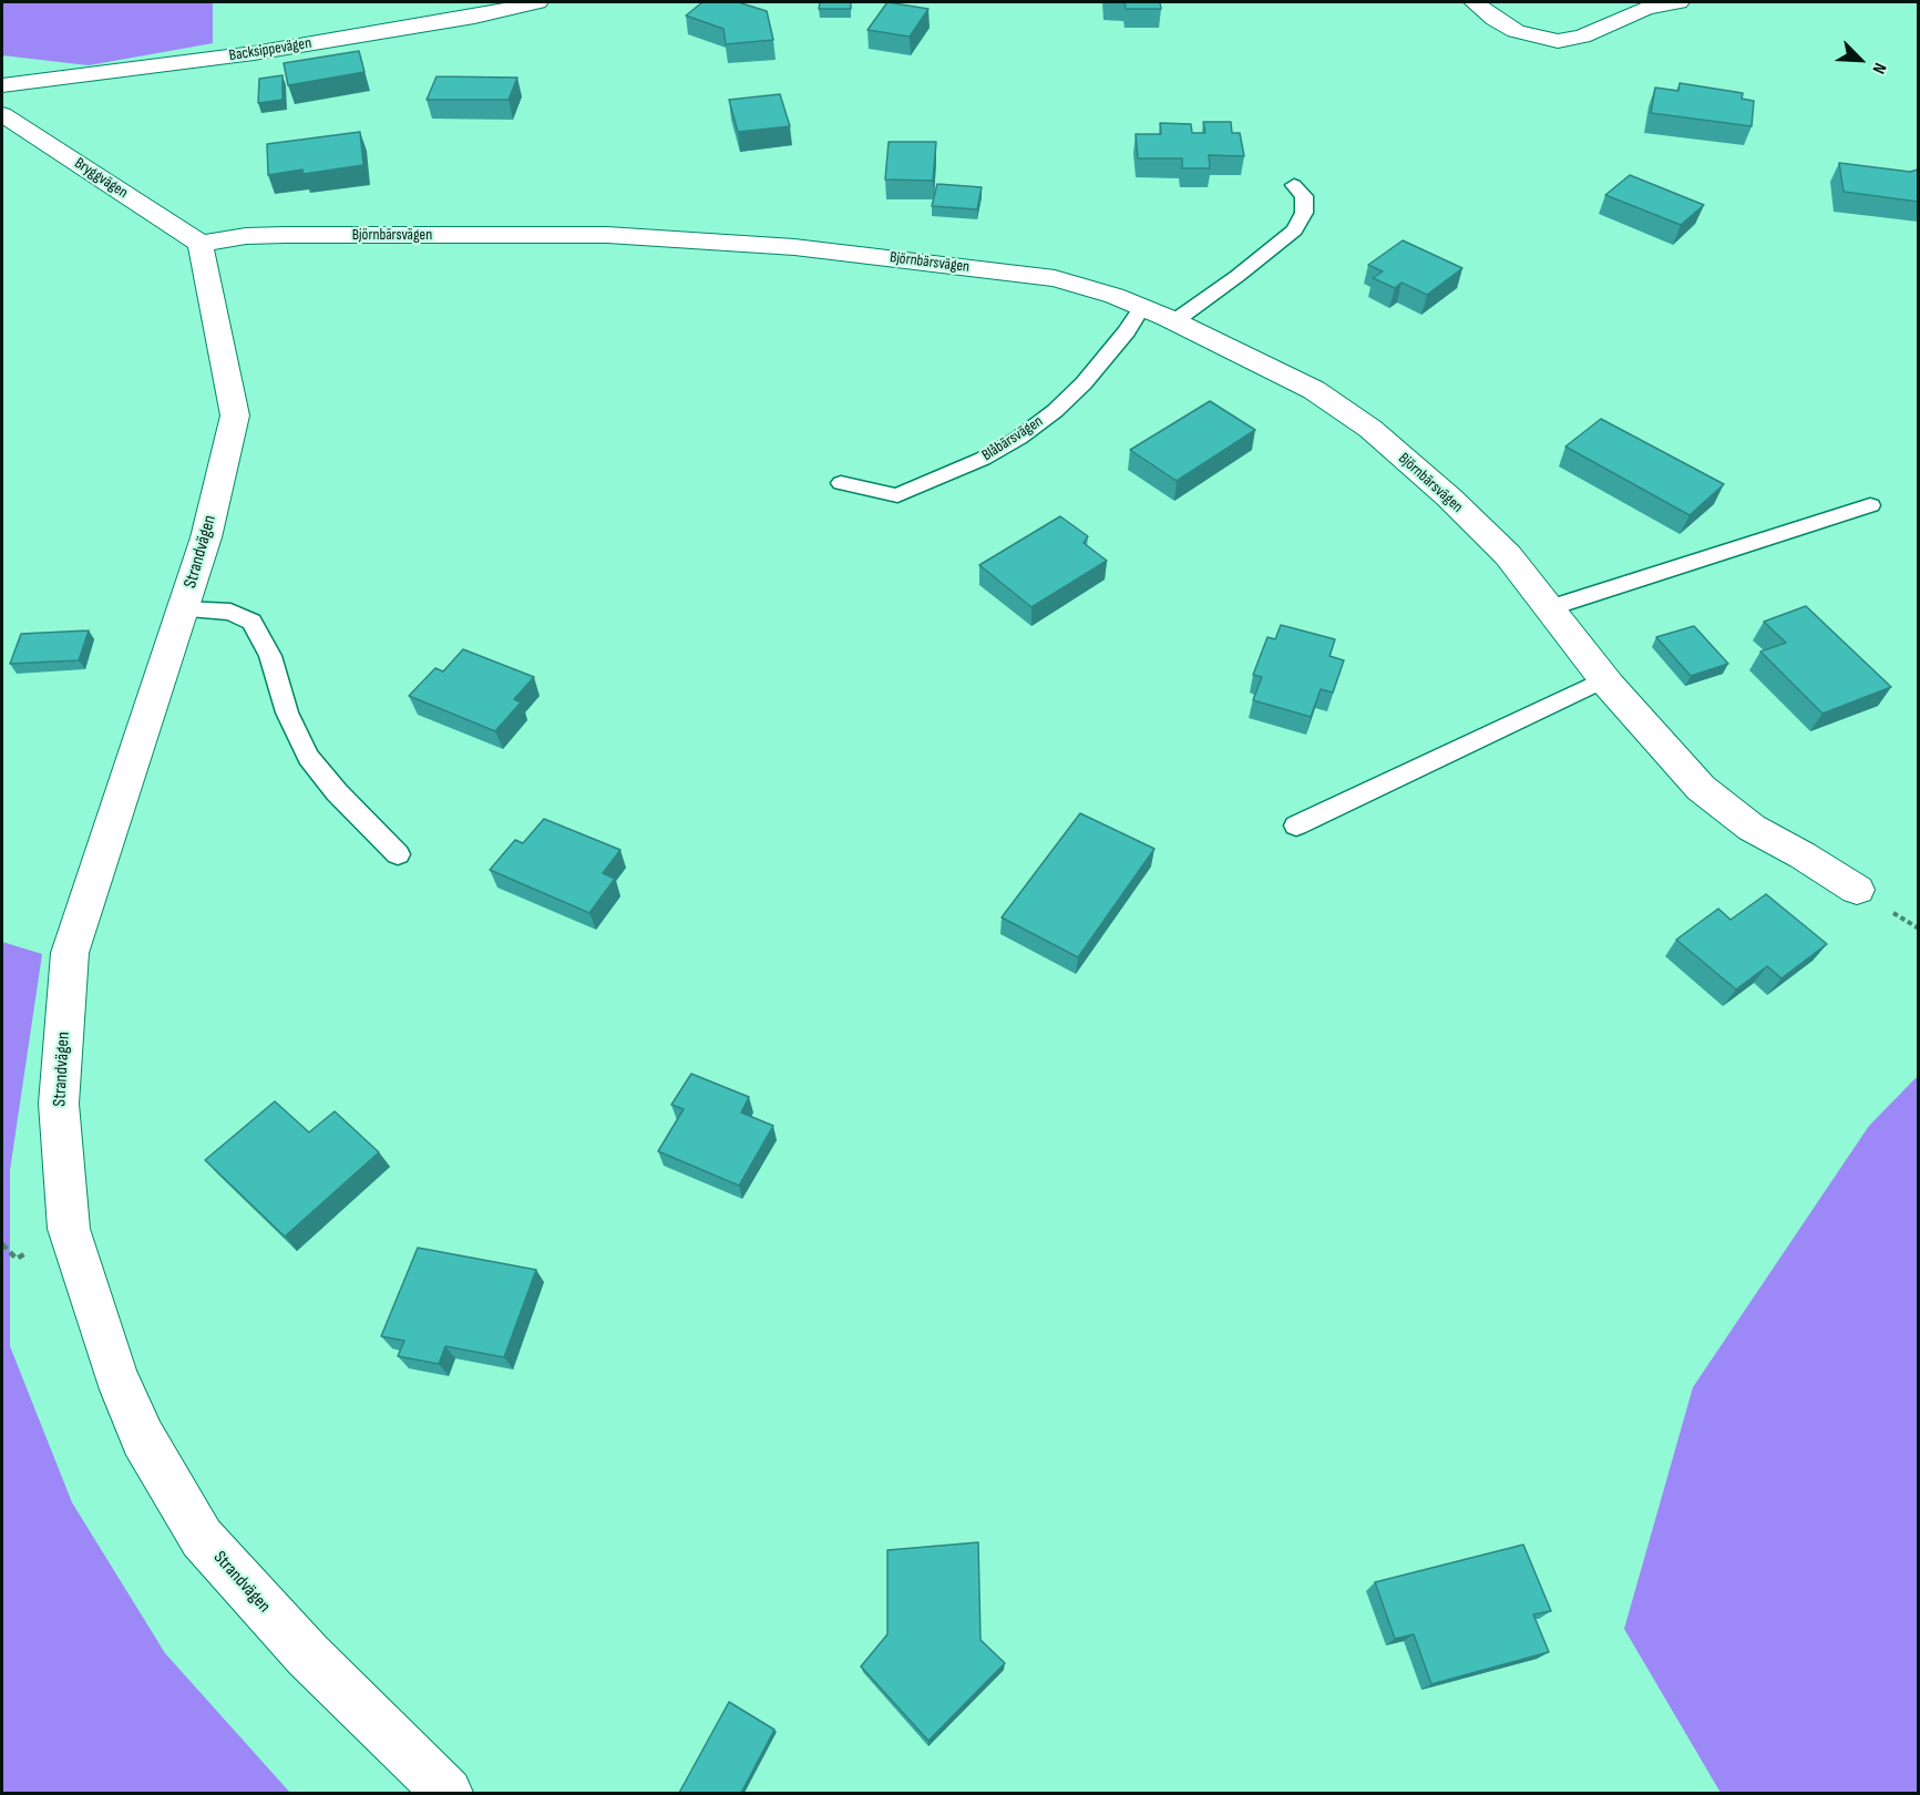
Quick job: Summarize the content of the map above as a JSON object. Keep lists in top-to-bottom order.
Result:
{
  "streets": {
    "street": [
      "Backsippevägen",
      "Bryggvägen",
      "Björnbärsvägen",
      "Strandvägen"
    ],
    "lane": ["Blåbärsvägen"]
  },
  "crossings": [
    ["Bryggvägen", "Björnbärsvägen"],
    ["Bryggvägen", "Strandvägen"],
    ["Björnbärsvägen", "Blåbärsvägen"],
    ["Björnbärsvägen", "Strandvägen"]
  ],
  "north": "bottom right"
}
